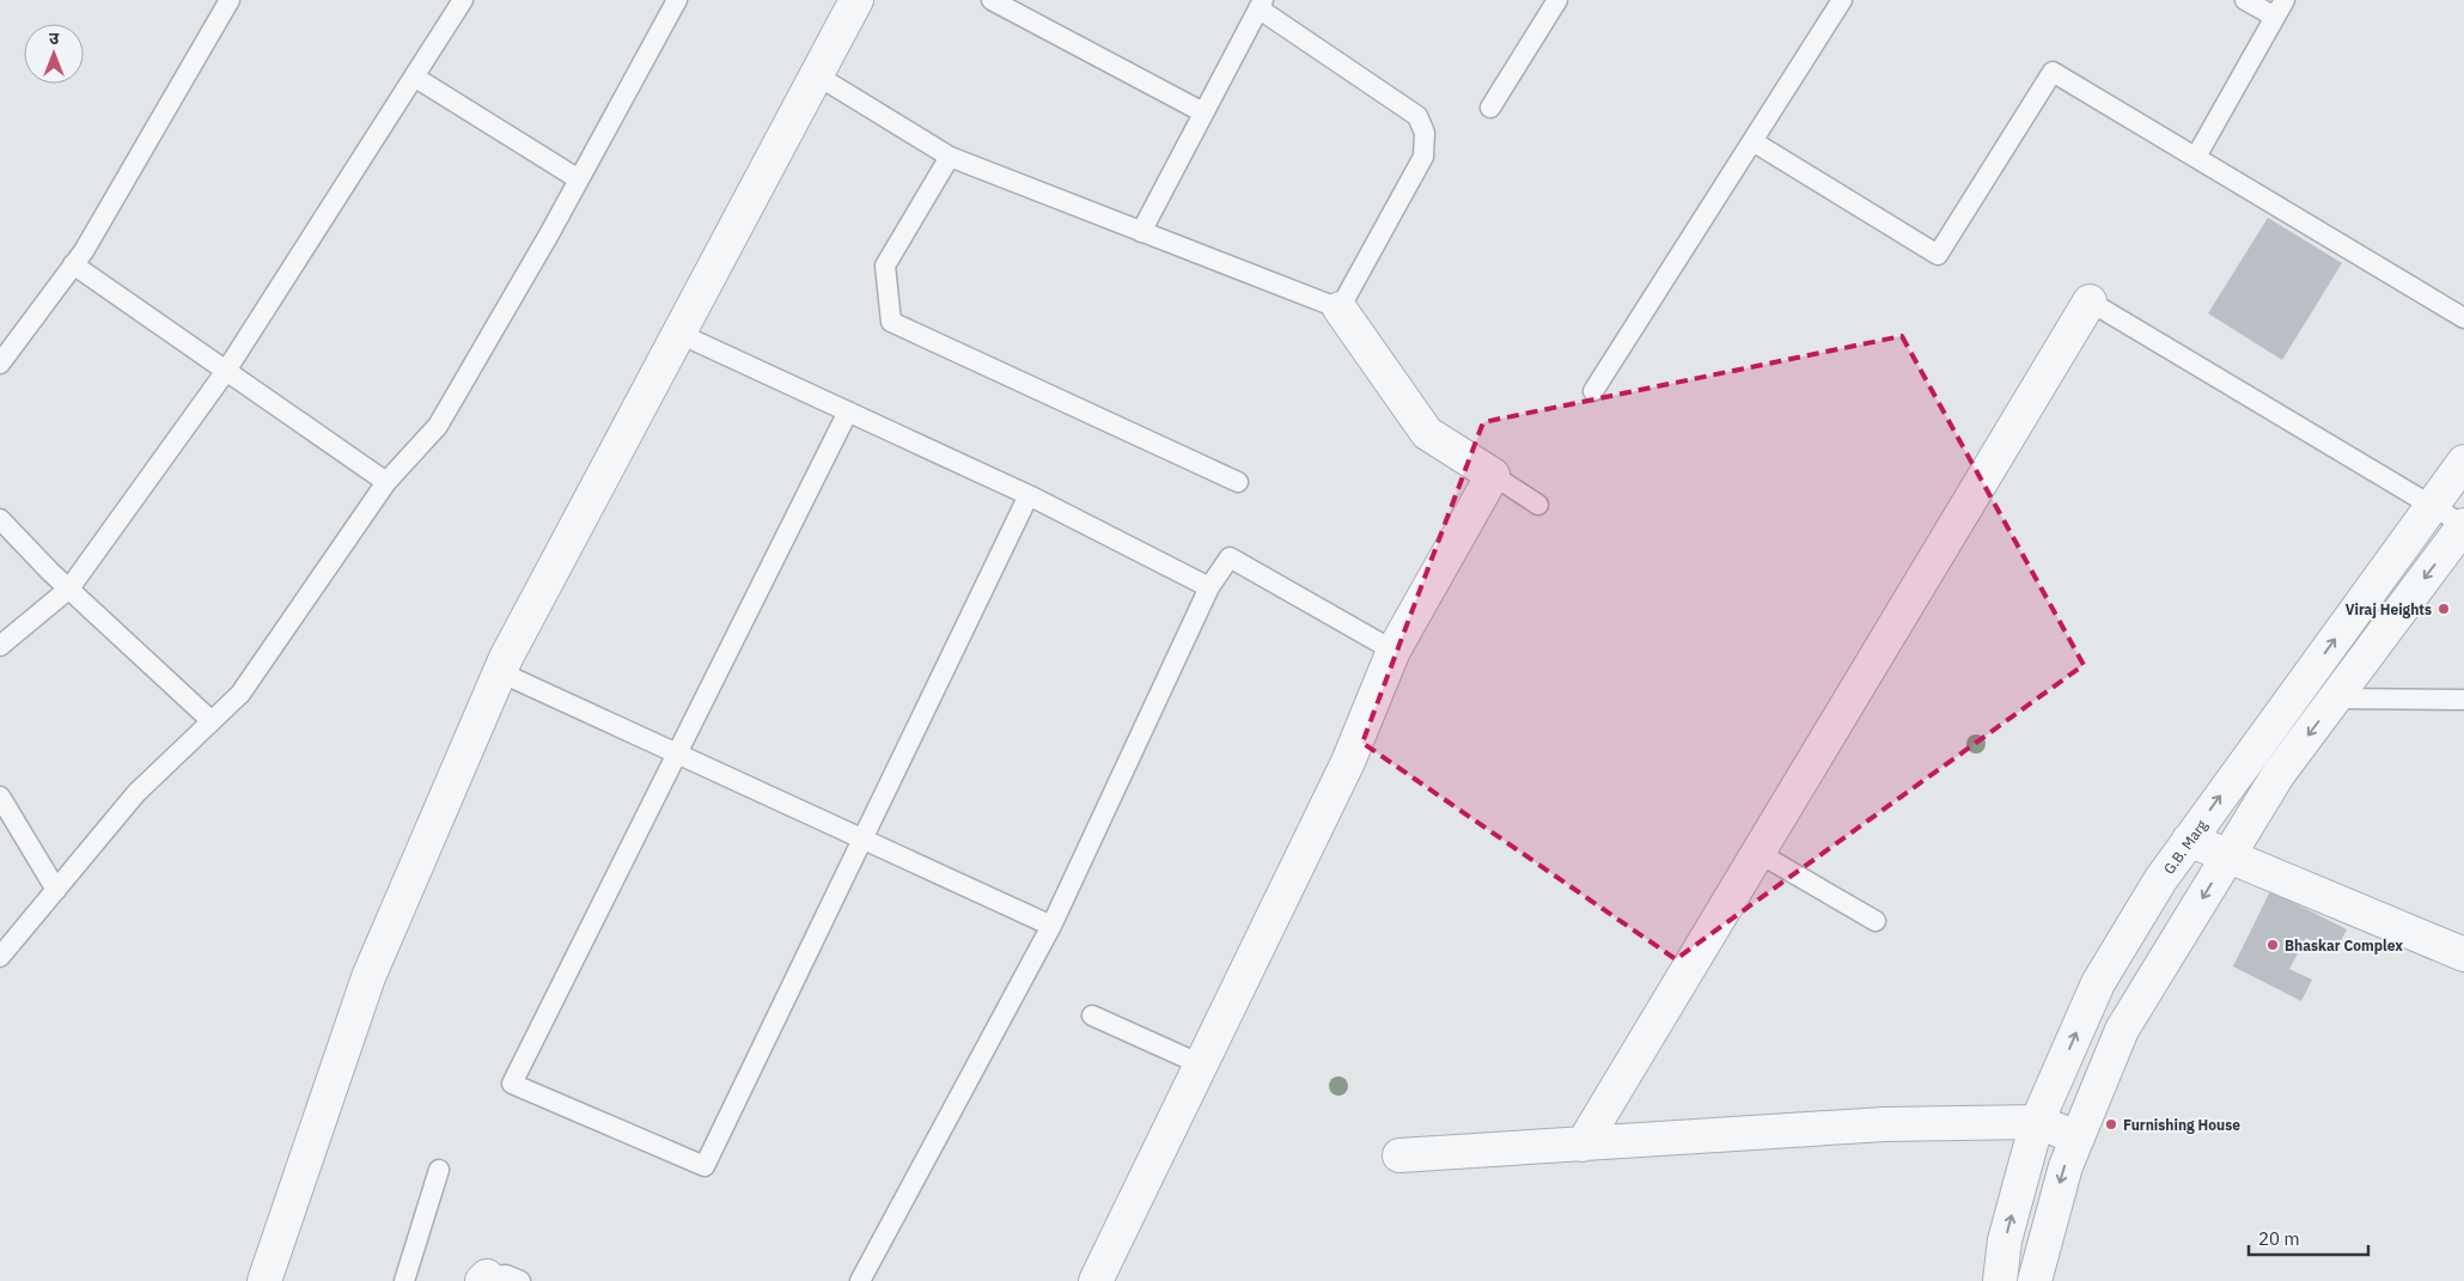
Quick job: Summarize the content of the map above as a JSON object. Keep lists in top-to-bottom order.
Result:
{
  "streets": {
    "street": ["G.B. Marg"]
  },
  "places": ["Viraj Heights", "Bhaskar Complex", "Furnishing House"],
  "scale_bar": "20 m",
  "north": "top"
}
